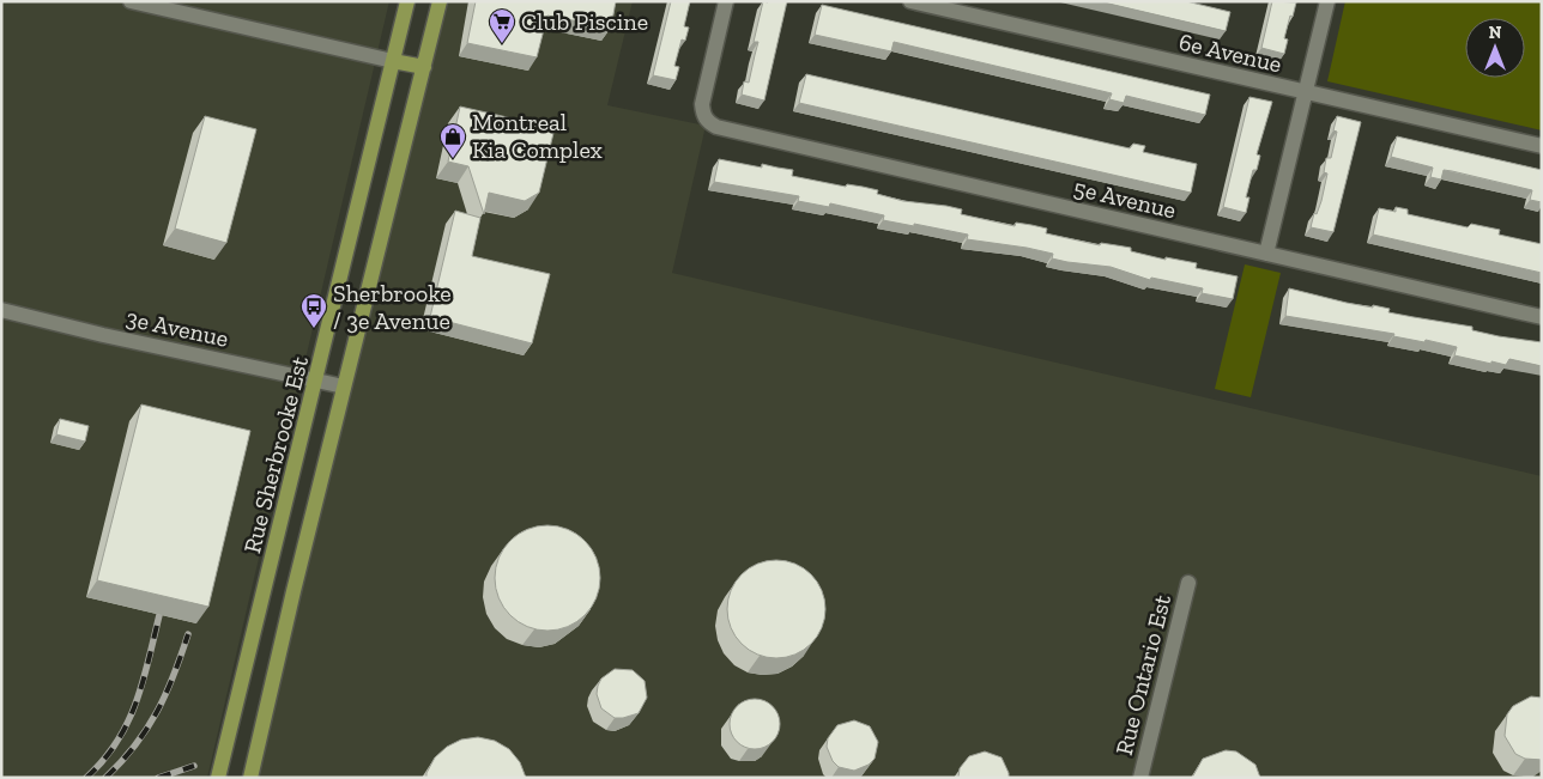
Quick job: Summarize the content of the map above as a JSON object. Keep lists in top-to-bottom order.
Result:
{
  "streets": {
    "main road": ["Rue Sherbrooke Est"],
    "street": [
      "6e Avenue",
      "5e Avenue",
      "3e Avenue",
      "Rue Ontario Est"
    ]
  },
  "crossings": [
    ["3e Avenue", "Rue Sherbrooke Est"]
  ],
  "places": {
    "supermarket": ["Club Piscine"],
    "shop": ["Montreal Kia Complex"],
    "bus stop": ["Sherbrooke / 3e Avenue"]
  },
  "north": "top"
}
